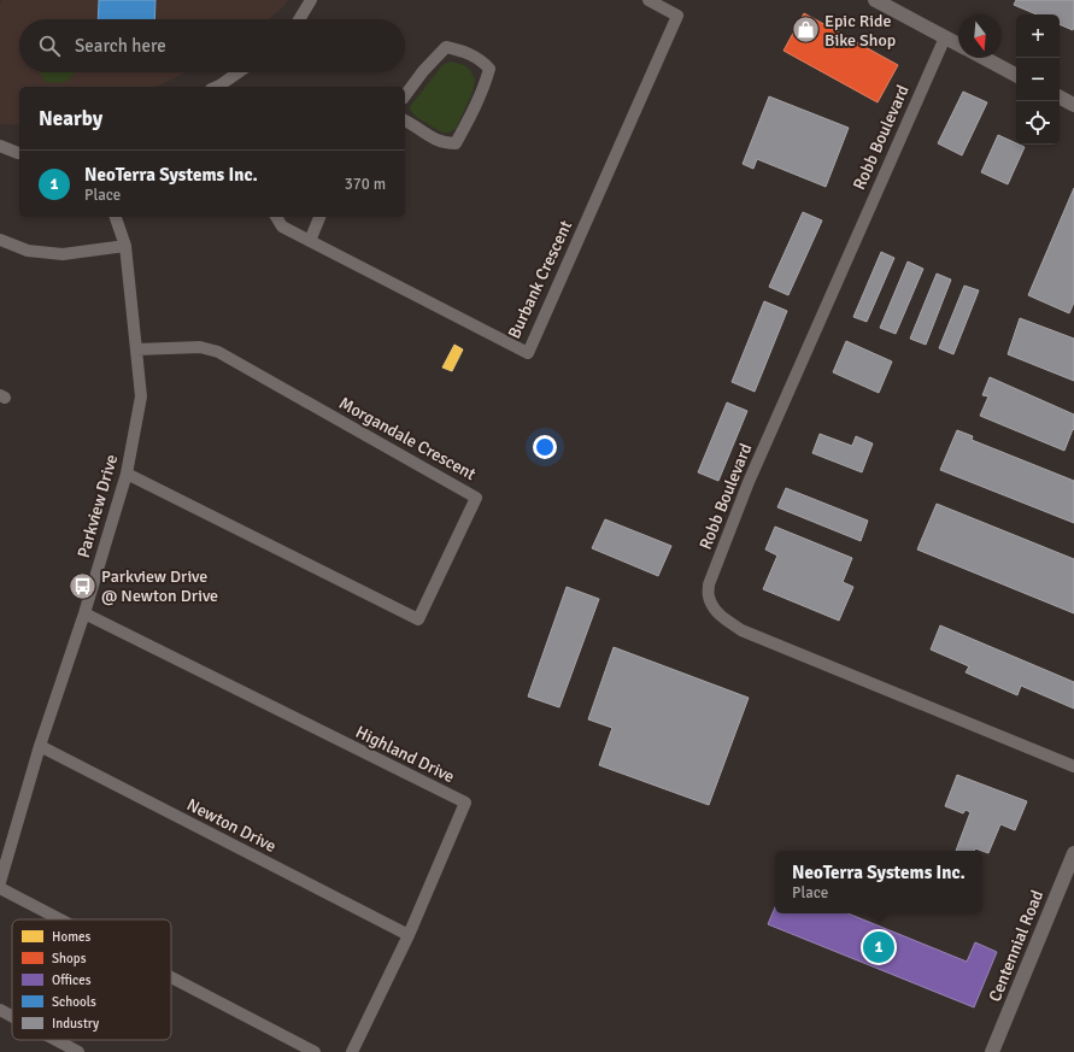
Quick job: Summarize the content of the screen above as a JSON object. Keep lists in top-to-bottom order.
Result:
{
  "streets": {
    "street": [
      "Robb Boulevard",
      "Burbank Crescent",
      "Morgandale Crescent",
      "Parkview Drive",
      "Highland Drive",
      "Newton Drive",
      "Centennial Road"
    ]
  },
  "crossings": [
    ["Morgandale Crescent", "Parkview Drive"],
    ["Parkview Drive", "Highland Drive"],
    ["Parkview Drive", "Newton Drive"],
    ["Highland Drive", "Newton Drive"]
  ],
  "places": {
    "shop": ["Epic Ride Bike Shop"],
    "bus stop": ["Parkview Drive @ Newton Drive"]
  },
  "legend": [
    "Homes",
    "Shops",
    "Offices",
    "Schools",
    "Industry"
  ],
  "north": "bottom",
  "page": {
    "map_buttons": ["+", "−"],
    "search": "Search here",
    "heading": "Nearby",
    "list": [
      {
        "mark": "1",
        "name": "NeoTerra Systems Inc.",
        "note": "Place",
        "value": "370 m"
      }
    ],
    "popup": ["NeoTerra Systems Inc.", "Place"],
    "pins": "1"
  }
}
